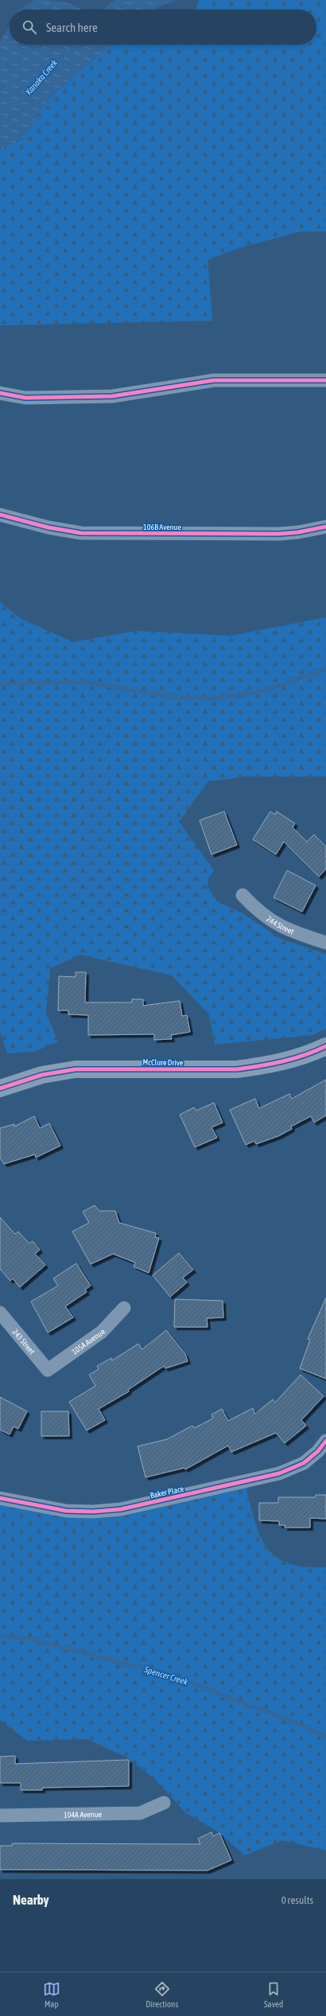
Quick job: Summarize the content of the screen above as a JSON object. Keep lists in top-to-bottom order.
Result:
{
  "streets": {
    "street": [
      "106B Avenue",
      "244 Street",
      "McClure Drive",
      "243 Street",
      "105A Avenue",
      "Baker Place",
      "104A Avenue"
    ]
  },
  "crossings": [
    ["243 Street", "105A Avenue"]
  ],
  "water": ["Kanaka Creek", "Spencer Creek"],
  "page": {
    "search": "Search here",
    "heading": ["Nearby", "0 results"],
    "nav": ["Map", "Directions", "Saved"]
  }
}
